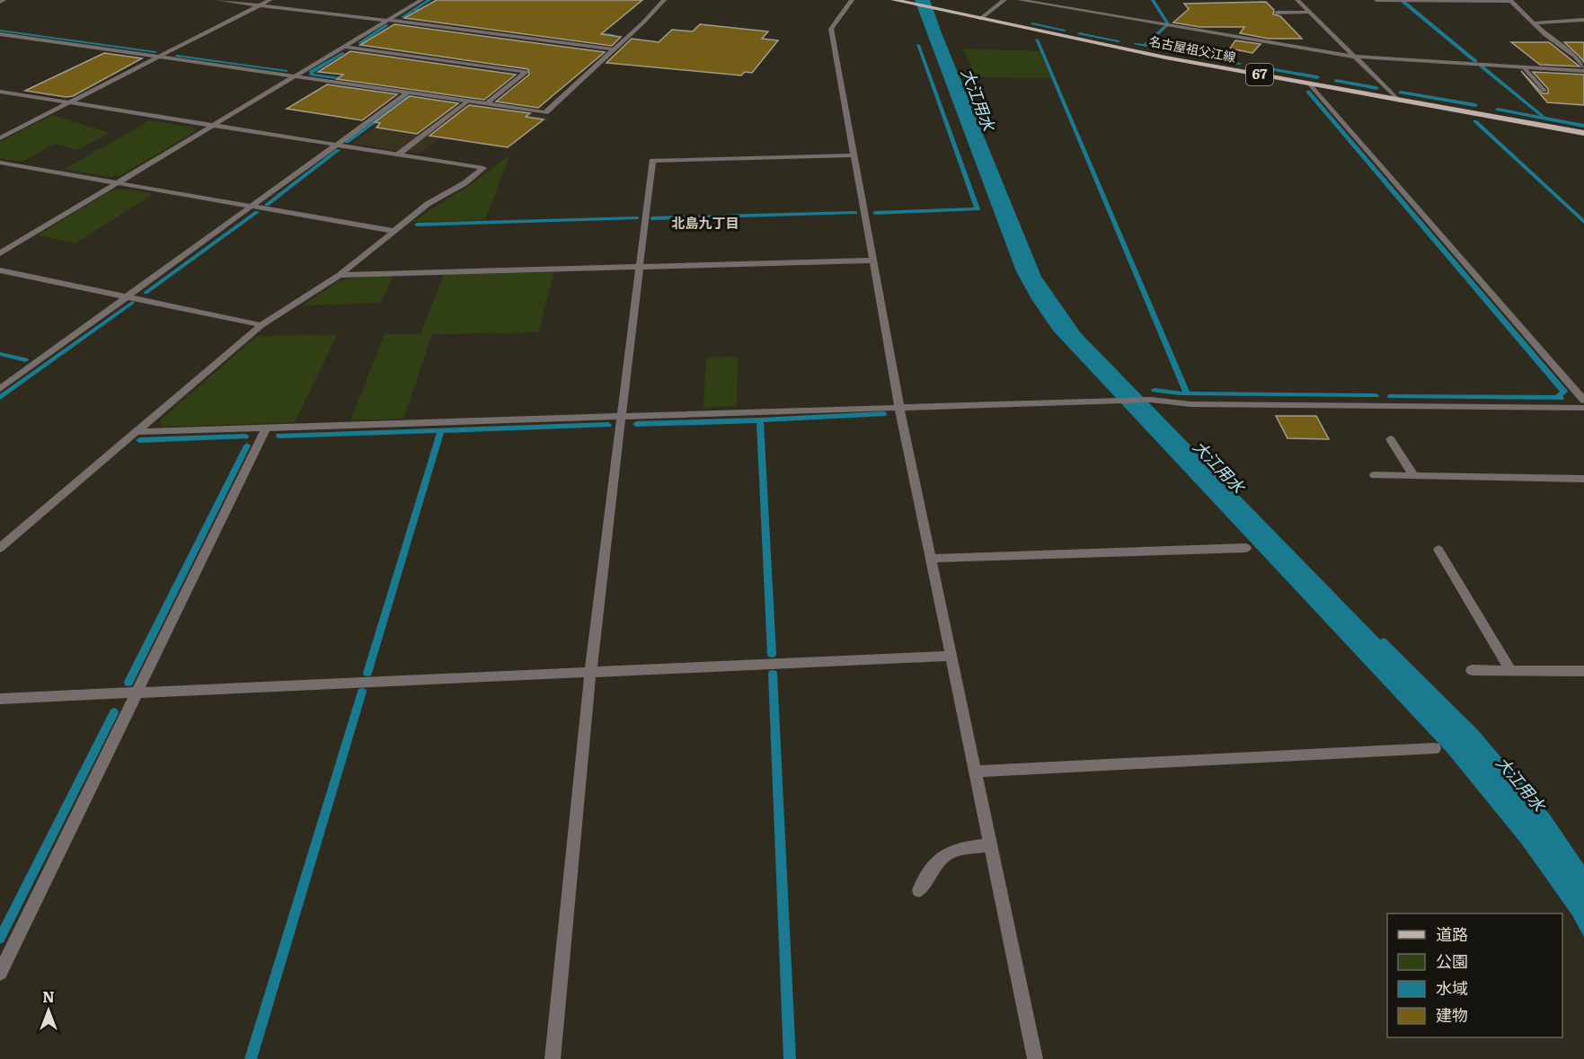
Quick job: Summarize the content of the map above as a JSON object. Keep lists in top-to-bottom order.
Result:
{
  "streets": {
    "main road": ["名古屋祖父江線", "67"]
  },
  "districts": ["北島九丁目"],
  "water": ["大江用水"],
  "legend": [
    "道路",
    "公園",
    "水域",
    "建物"
  ],
  "north": "top"
}
